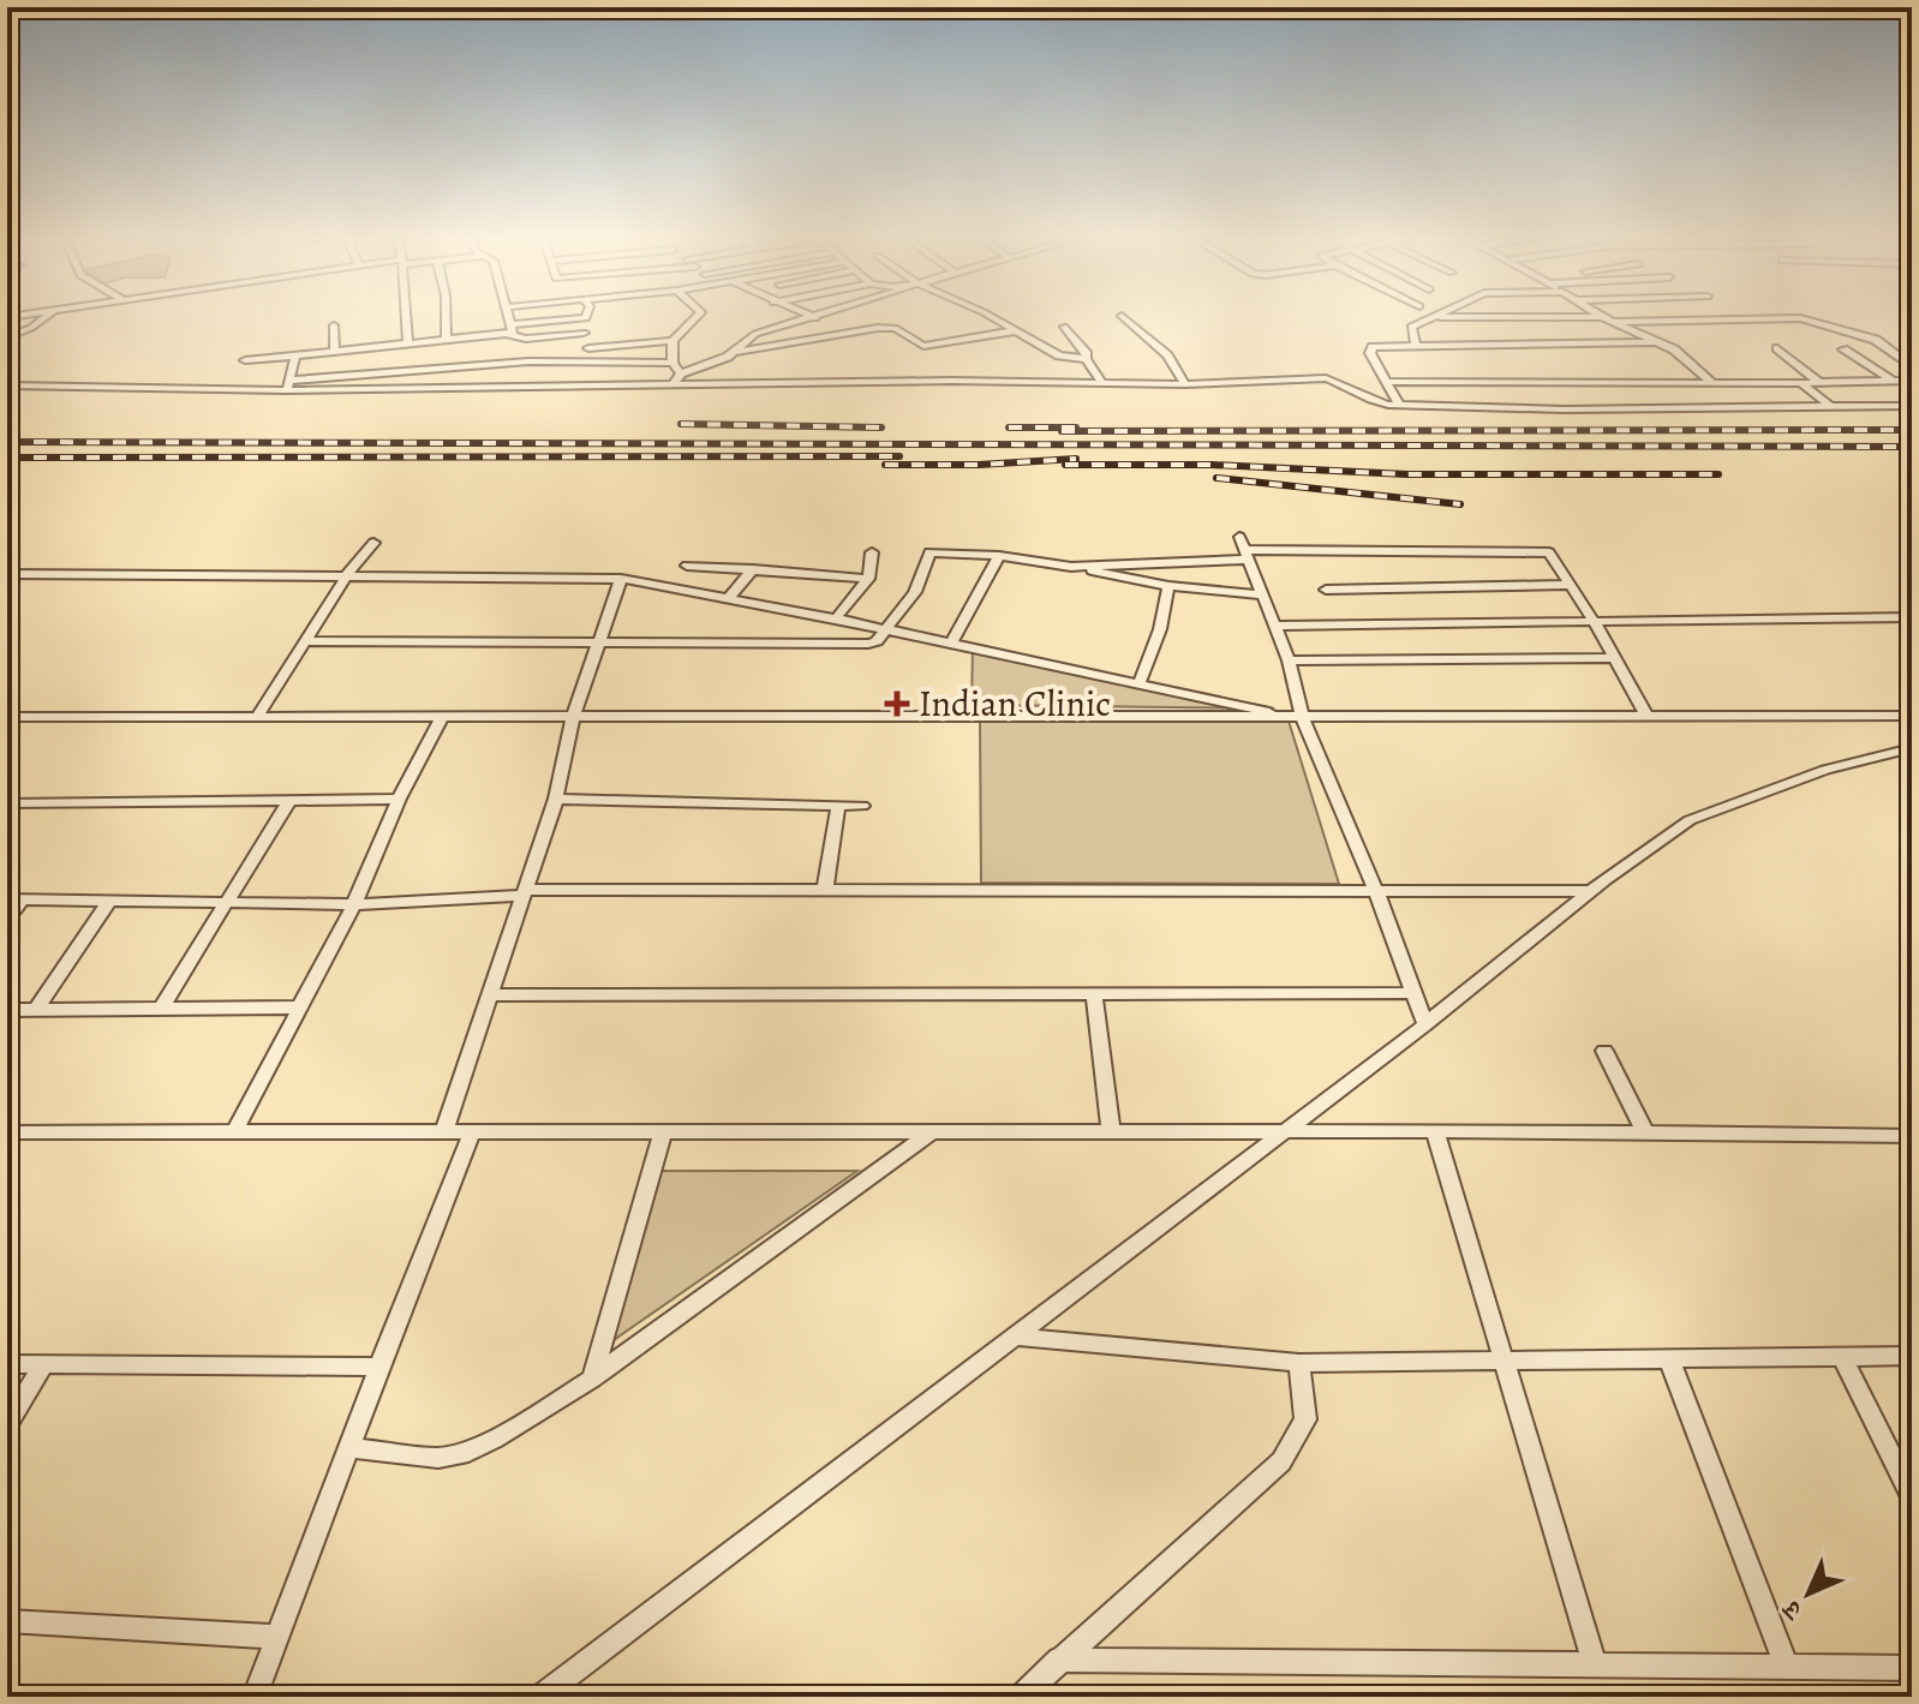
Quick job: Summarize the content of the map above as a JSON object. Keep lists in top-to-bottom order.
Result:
{
  "places": {
    "health": ["Indian Clinic"]
  },
  "north": "bottom left"
}
